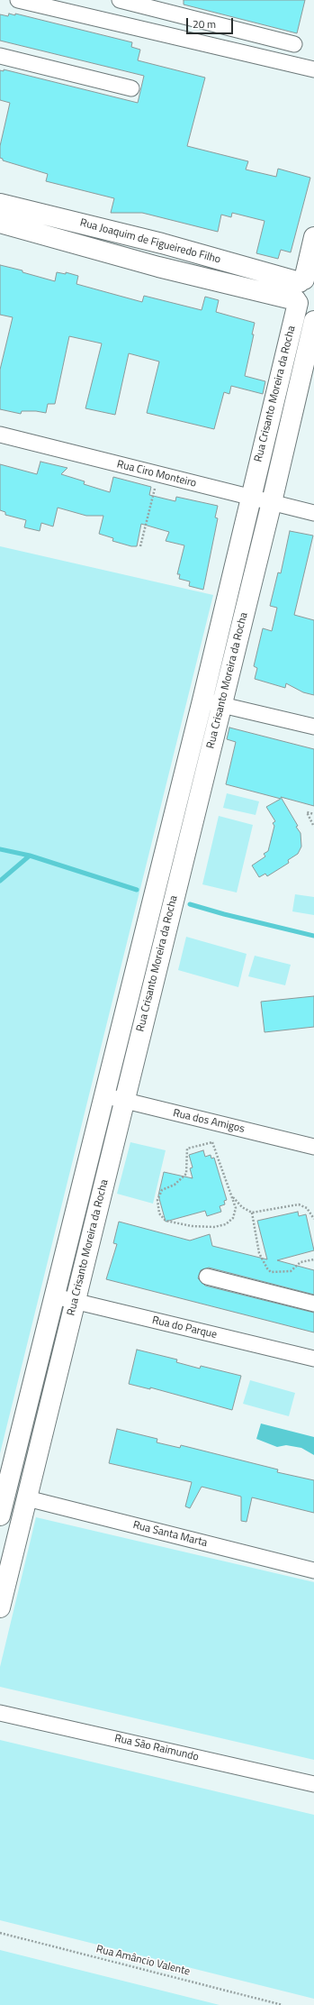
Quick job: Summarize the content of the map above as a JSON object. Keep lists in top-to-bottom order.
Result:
{
  "streets": {
    "main road": ["Rua Joaquim de Figueiredo Filho", "Rua Crisanto Moreira da Rocha"],
    "street": [
      "Rua Ciro Monteiro",
      "Rua dos Amigos",
      "Rua do Parque",
      "Rua Santa Marta",
      "Rua São Raimundo"
    ],
    "path": ["Rua Amâncio Valente"]
  },
  "crossings": [
    ["Rua Joaquim de Figueiredo Filho", "Rua Crisanto Moreira da Rocha"],
    ["Rua Crisanto Moreira da Rocha", "Rua Ciro Monteiro"],
    ["Rua Crisanto Moreira da Rocha", "Rua dos Amigos"],
    ["Rua Crisanto Moreira da Rocha", "Rua do Parque"],
    ["Rua Crisanto Moreira da Rocha", "Rua Santa Marta"]
  ],
  "scale_bar": "20 m"
}
